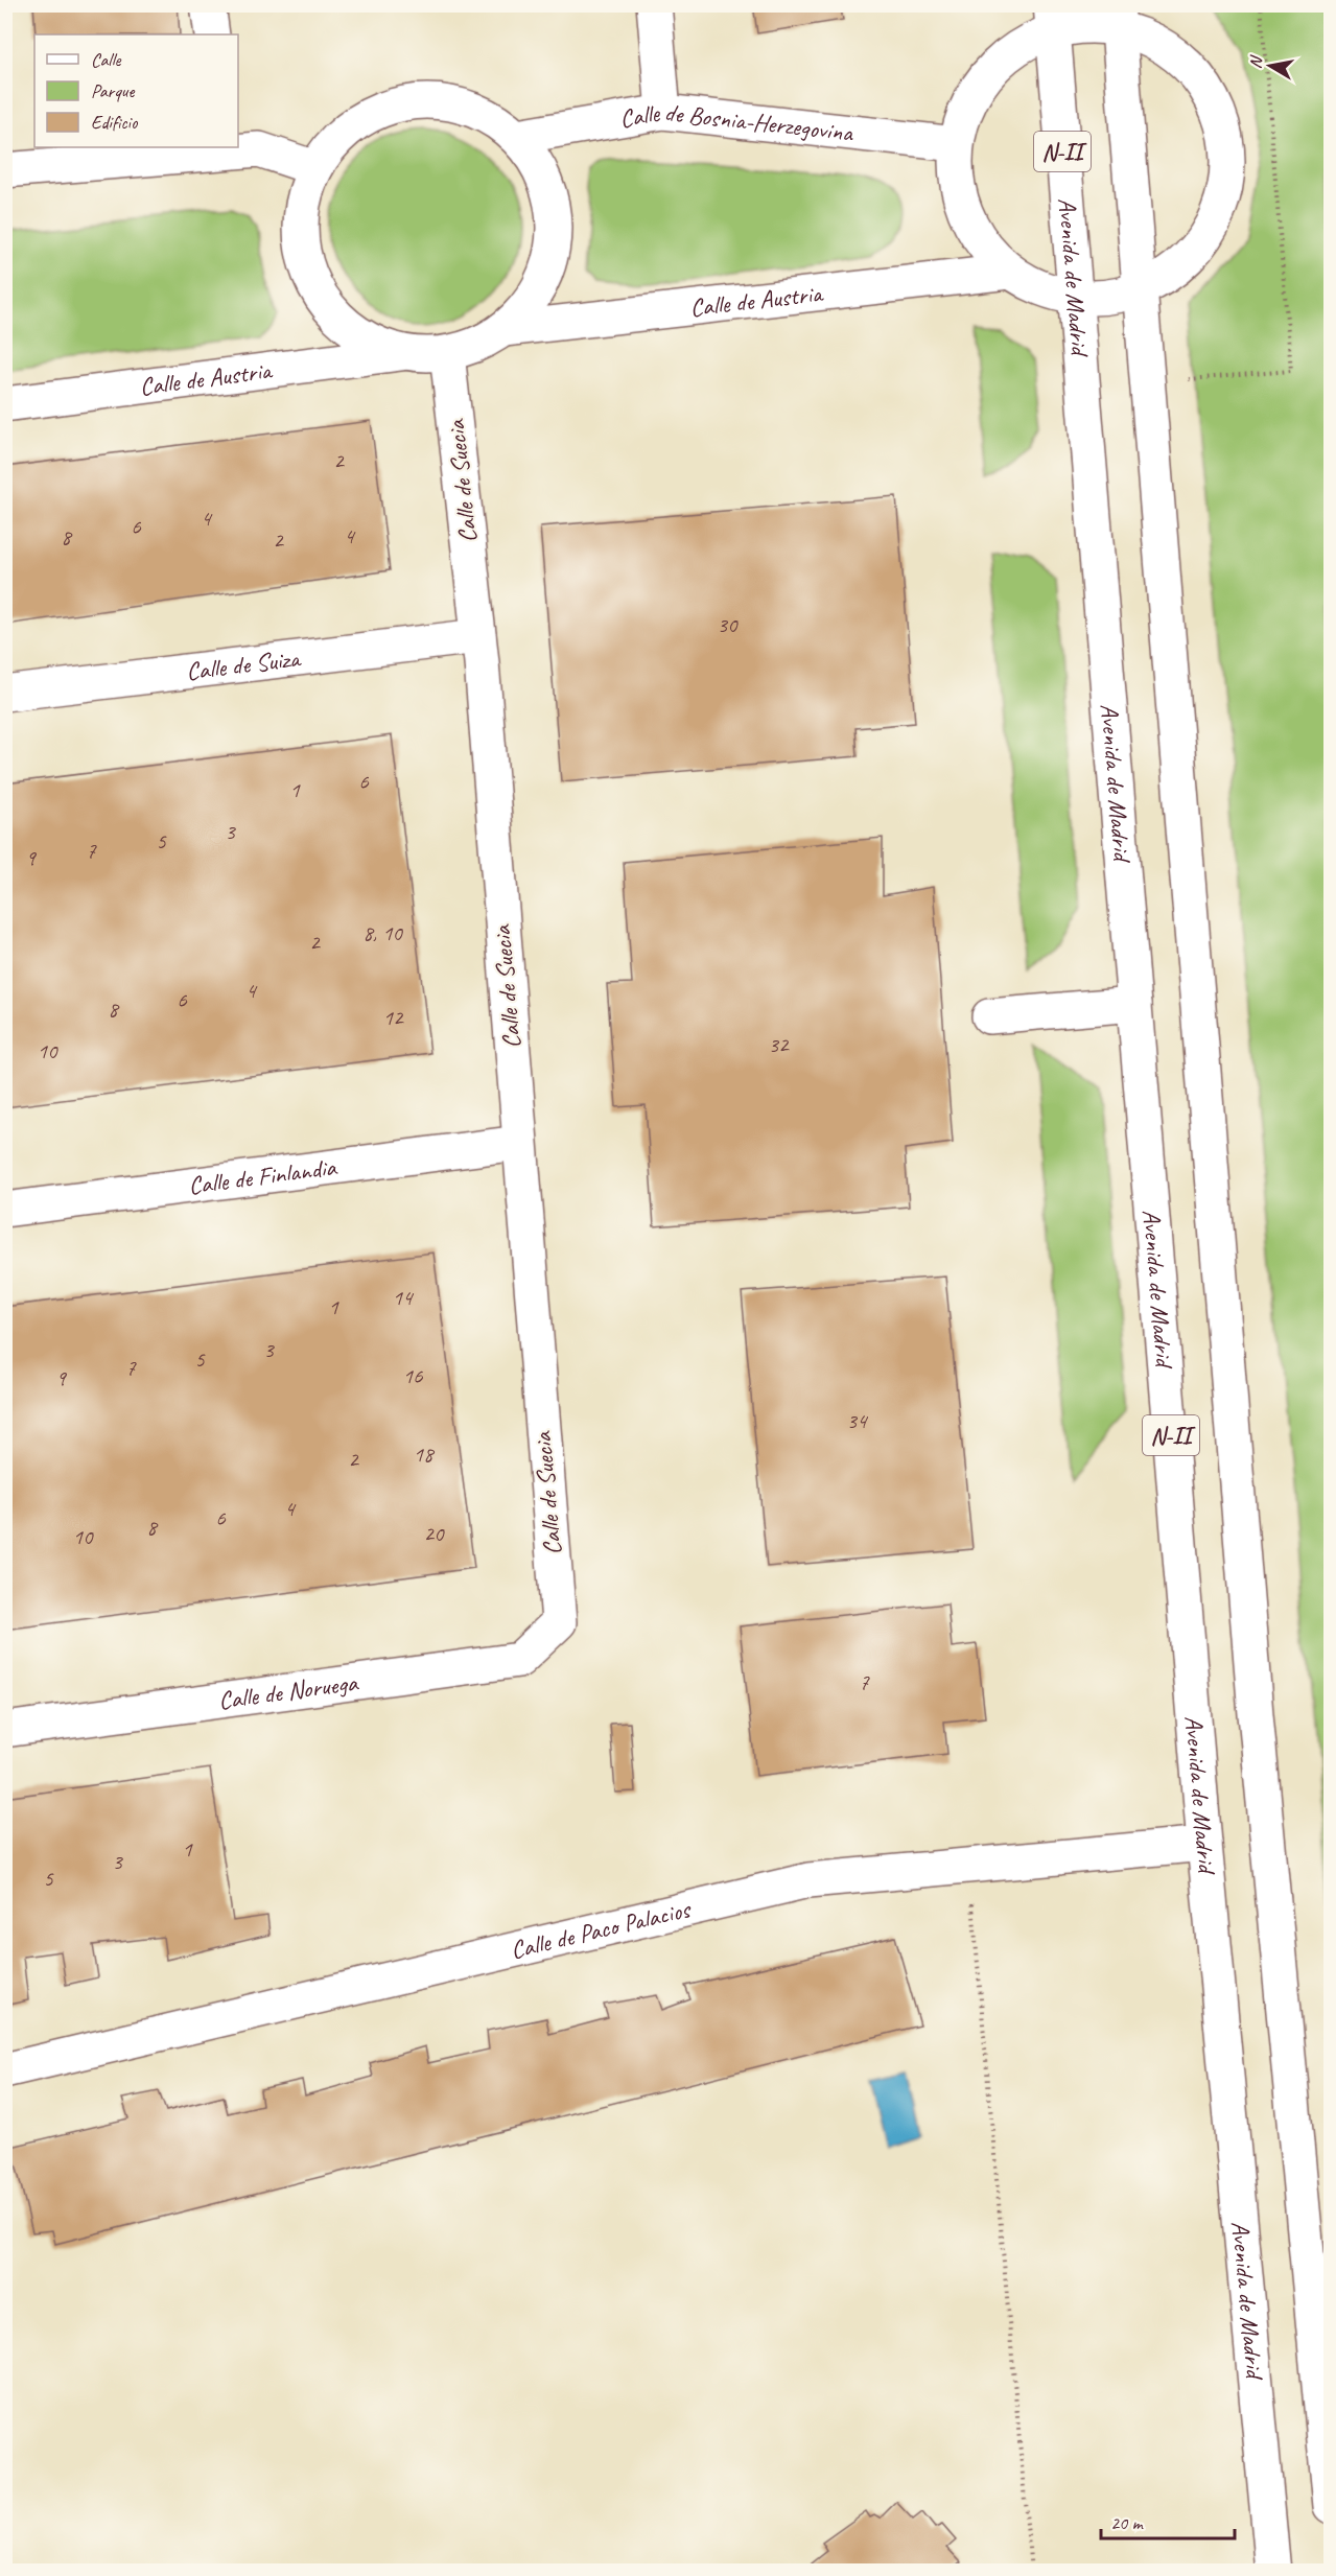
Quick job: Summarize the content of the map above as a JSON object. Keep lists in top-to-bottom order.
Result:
{
  "streets": {
    "street": [
      "Calle de Bosnia-Herzegovina",
      "N-II",
      "Avenida de Madrid",
      "Calle de Austria",
      "Calle de Suecia",
      "Calle de Suiza",
      "Calle de Finlandia",
      "Calle de Noruega",
      "Calle de Paco Palacios"
    ]
  },
  "crossings": [
    ["Avenida de Madrid", "Calle de Paco Palacios"],
    ["Calle de Suecia", "Calle de Suiza"],
    ["Calle de Suecia", "Calle de Finlandia"],
    ["Calle de Suecia", "Calle de Noruega"]
  ],
  "house_numbers": [
    "2",
    "4",
    "6",
    "4",
    "8",
    "2",
    "30",
    "6",
    "1",
    "3",
    "5",
    "7",
    "9",
    "8, 10",
    "2",
    "4",
    "6",
    "8",
    "12",
    "32",
    "10",
    "14",
    "1",
    "3",
    "5",
    "7",
    "16",
    "9",
    "34",
    "18",
    "2",
    "4",
    "6",
    "8",
    "20",
    "10",
    "7",
    "1",
    "3",
    "5"
  ],
  "legend": ["Calle", "Parque", "Edificio"],
  "scale_bar": "20 m",
  "north": "left"
}
